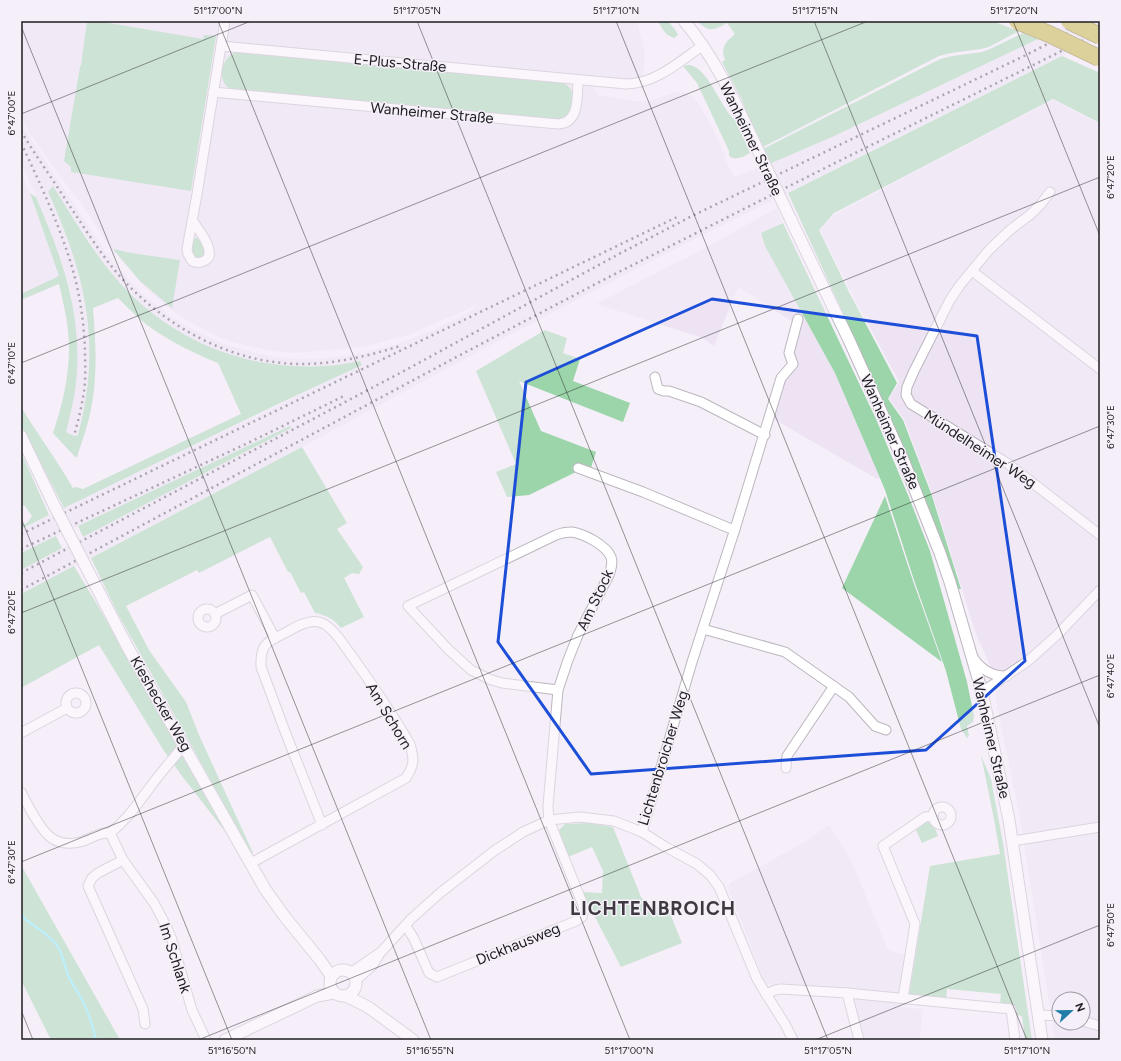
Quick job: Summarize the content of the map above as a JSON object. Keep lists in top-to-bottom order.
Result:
{
  "streets": {
    "street": [
      "E-Plus-Straße",
      "Wanheimer Straße",
      "Mündelheimer Weg",
      "Am Stock",
      "Kieshecker Weg",
      "Am Schorn",
      "Lichtenbroicher Weg",
      "Dickhausweg",
      "Im Schlank"
    ]
  },
  "crossings": [
    ["E-Plus-Straße", "Wanheimer Straße"],
    ["Am Stock", "Lichtenbroicher Weg"],
    ["Am Stock", "Dickhausweg"],
    ["Kieshecker Weg", "Am Schorn"],
    ["Lichtenbroicher Weg", "Dickhausweg"]
  ],
  "districts": ["LICHTENBROICH"],
  "north": "right",
  "coordinates": [
    "51°17'00\"N",
    "51°17'05\"N",
    "51°17'10\"N",
    "51°17'15\"N",
    "51°17'20\"N",
    "6°47'00\"E",
    "6°47'20\"E",
    "6°47'10\"E",
    "6°47'30\"E",
    "6°47'40\"E",
    "6°47'50\"E",
    "51°16'50\"N",
    "51°16'55\"N"
  ]
}
